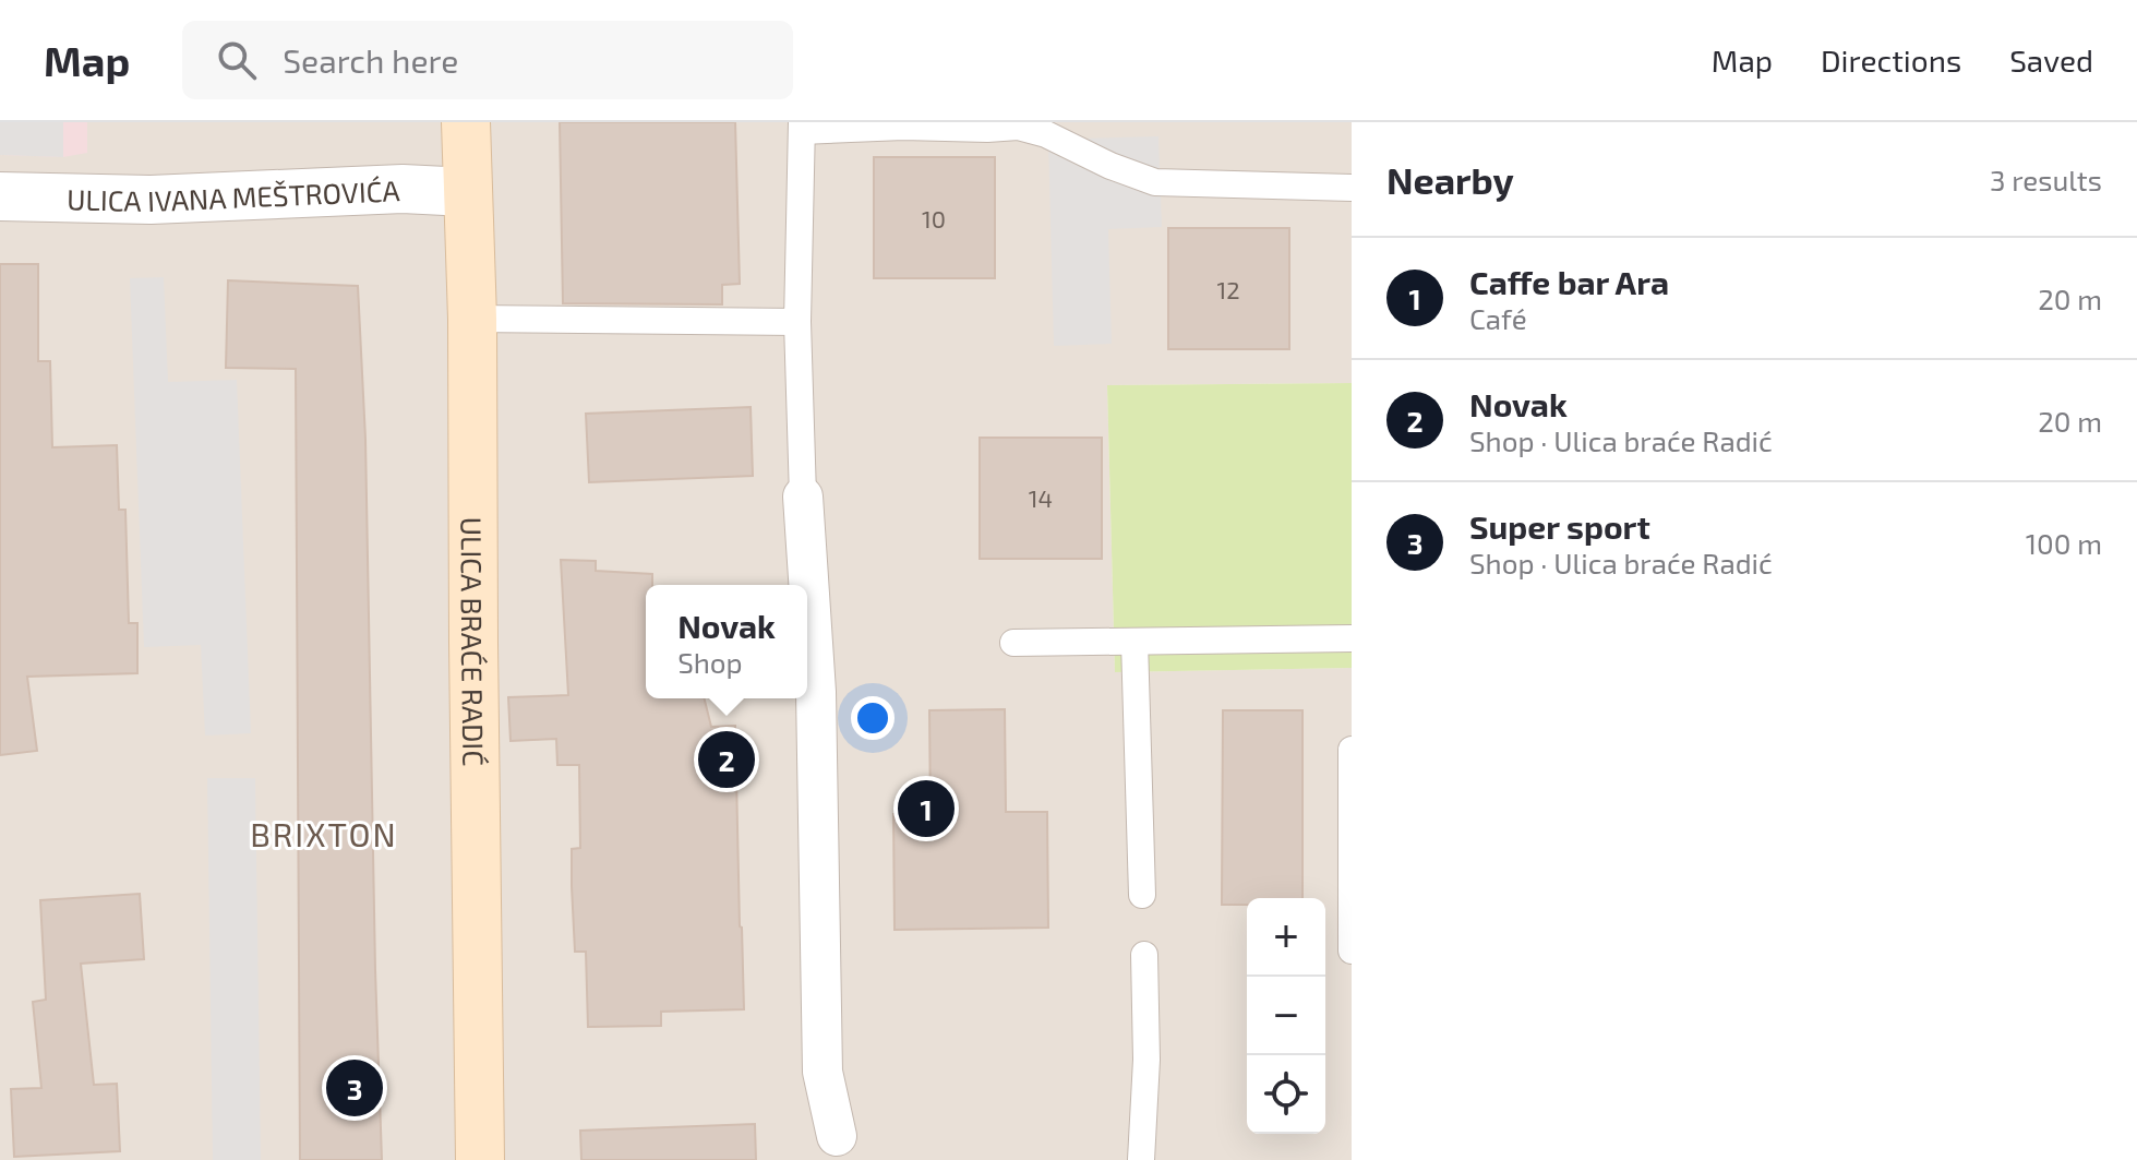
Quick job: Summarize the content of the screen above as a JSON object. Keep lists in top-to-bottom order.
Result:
{
  "streets": {
    "main road": ["ULICA BRAĆE RADIĆ"],
    "street": ["ULICA IVANA MEŠTROVIĆA"]
  },
  "crossings": [
    ["ULICA IVANA MEŠTROVIĆA", "ULICA BRAĆE RADIĆ"]
  ],
  "districts": ["BRIXTON"],
  "house_numbers": ["10", "12", "14"],
  "page": {
    "header": "Map",
    "search": "Search here",
    "nav": ["Map", "Directions", "Saved"],
    "heading": ["Nearby", "3 results"],
    "list": [
      {
        "mark": "1",
        "name": "Caffe bar Ara",
        "note": "Café",
        "value": "20 m"
      },
      {
        "mark": "2",
        "name": "Novak",
        "note": "Shop · Ulica braće Radić",
        "value": "20 m"
      },
      {
        "mark": "3",
        "name": "Super sport",
        "note": "Shop · Ulica braće Radić",
        "value": "100 m"
      }
    ],
    "popup": ["Novak", "Shop"],
    "pins": ["2", "1", "3"],
    "map_buttons": ["+", "−"]
  }
}
